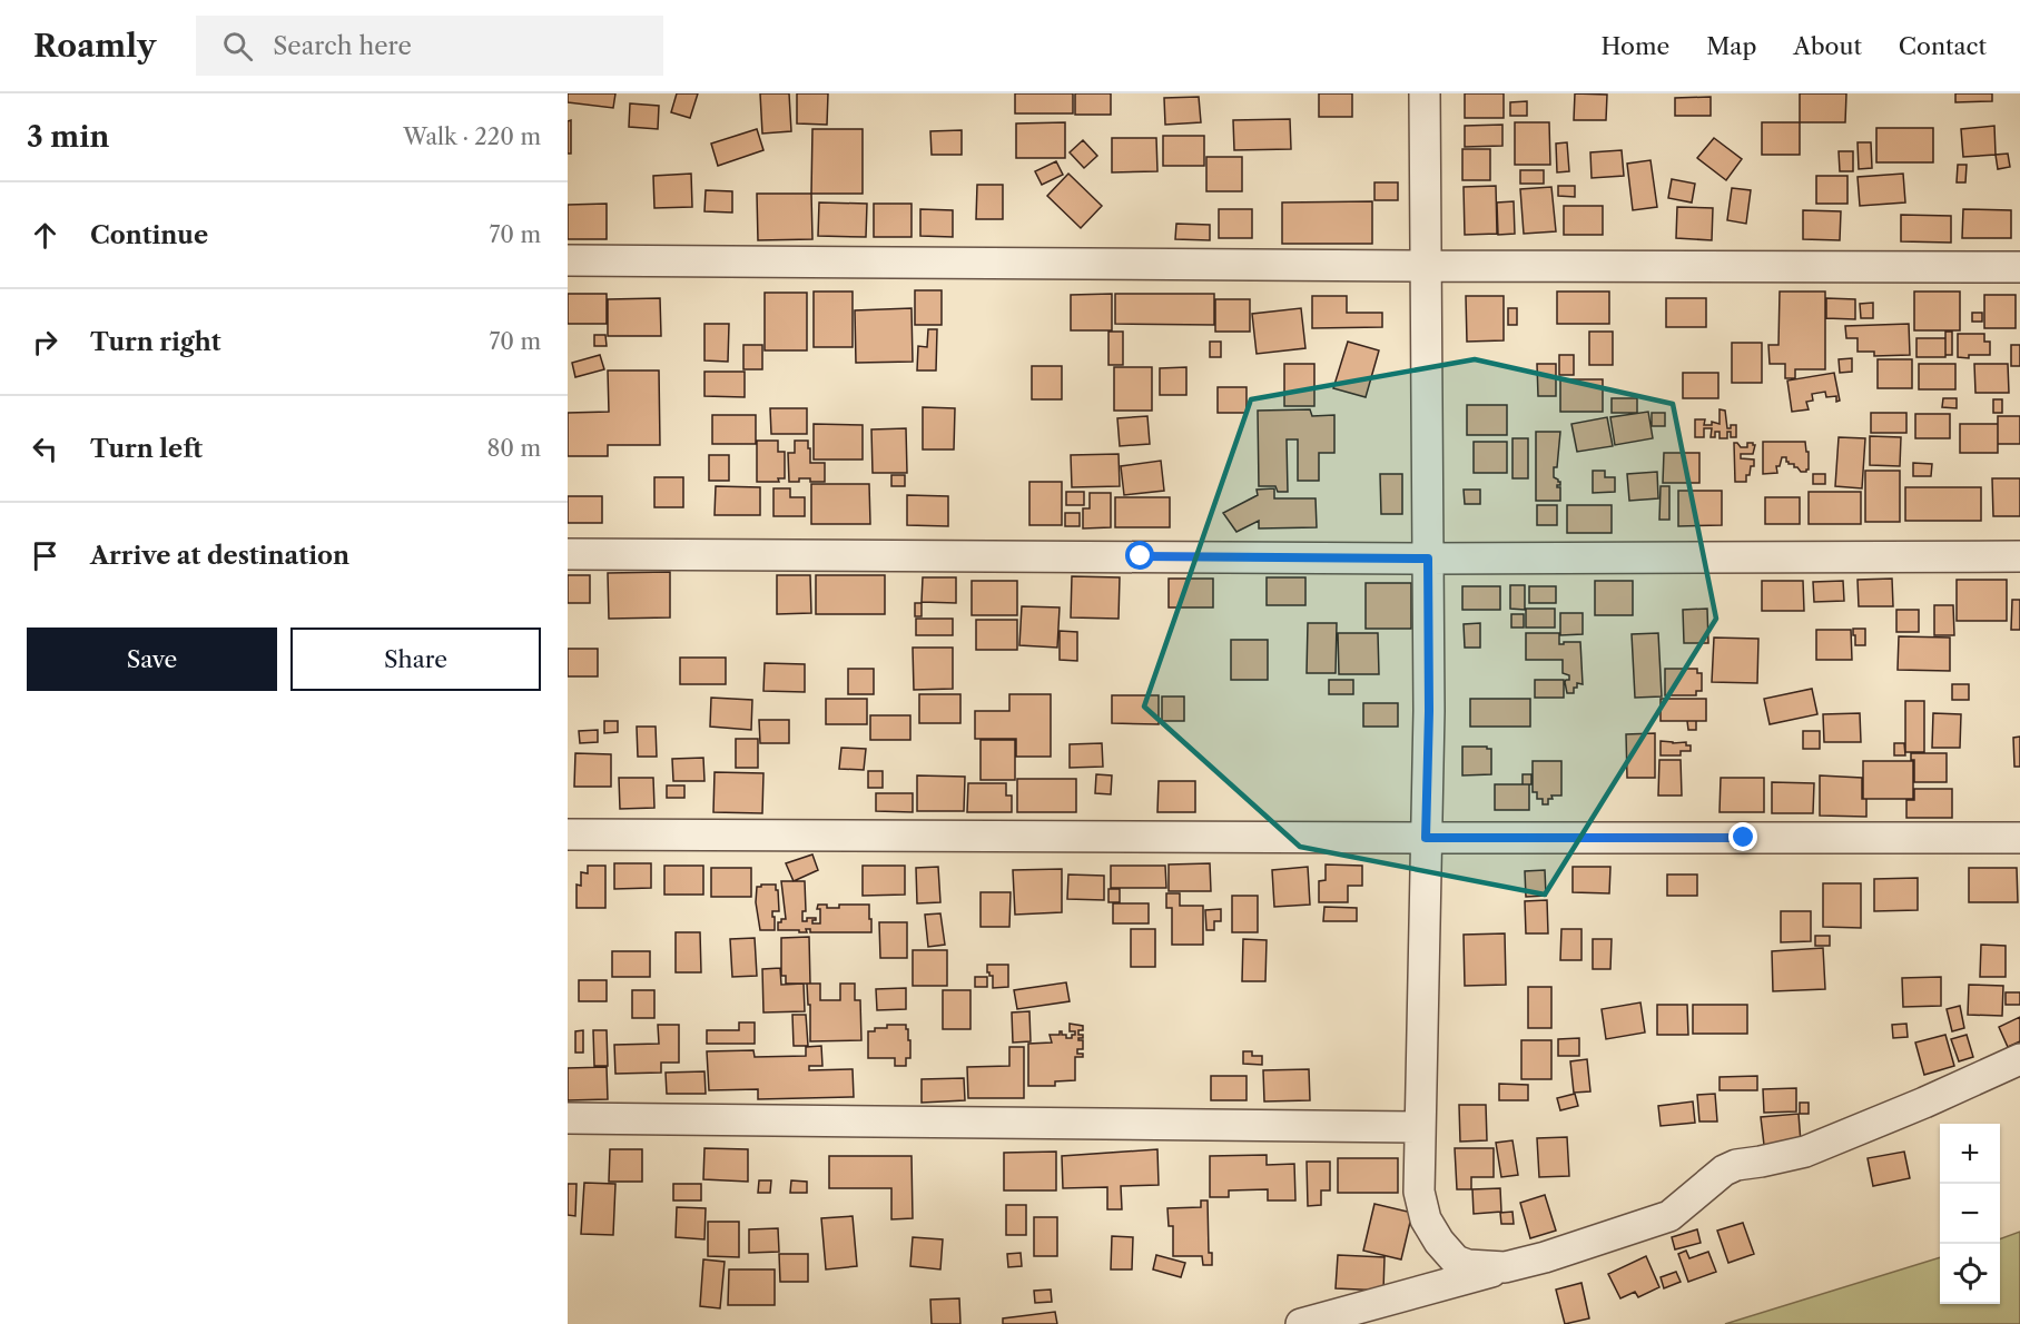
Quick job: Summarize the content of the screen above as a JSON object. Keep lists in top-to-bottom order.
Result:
{
  "page": {
    "header": "Roamly",
    "search": "Search here",
    "nav": [
      "Home",
      "Map",
      "About",
      "Contact"
    ],
    "heading": ["3 min", "Walk · 220 m"],
    "list": [
      ["Continue", "70 m"],
      ["Turn right", "70 m"],
      ["Turn left", "80 m"],
      "Arrive at destination"
    ],
    "buttons": ["Save", "Share"],
    "map_buttons": ["+", "−"]
  }
}
